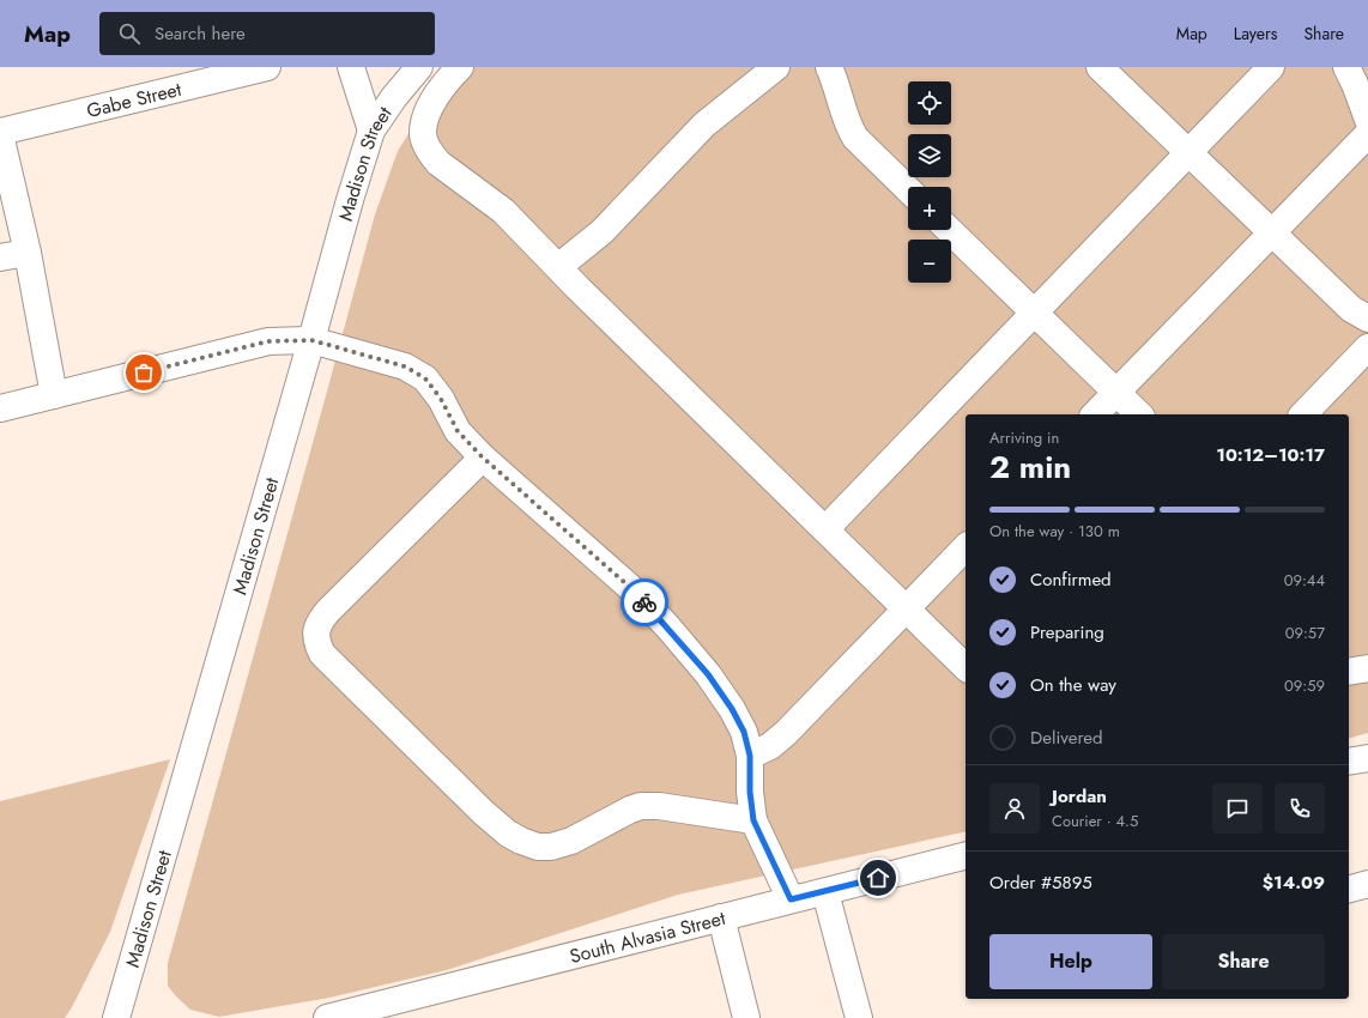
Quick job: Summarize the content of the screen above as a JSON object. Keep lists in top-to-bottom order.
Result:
{
  "streets": {
    "street": ["Gabe Street", "Madison Street", "South Alvasia Street"]
  },
  "page": {
    "header": "Map",
    "search": "Search here",
    "nav": ["Map", "Layers", "Share"],
    "map_buttons": ["+", "−"],
    "heading": ["2 min", "Arriving in", "10:12–10:17"],
    "panel": [
      "Jordan",
      "Courier · 4.5",
      "Order #5895",
      "$14.09"
    ],
    "bar": "On the way · 130 m",
    "list": [
      ["Confirmed", "09:44"],
      ["Preparing", "09:57"],
      ["On the way", "09:59"],
      "Delivered"
    ],
    "buttons": ["Help", "Share"]
  }
}
